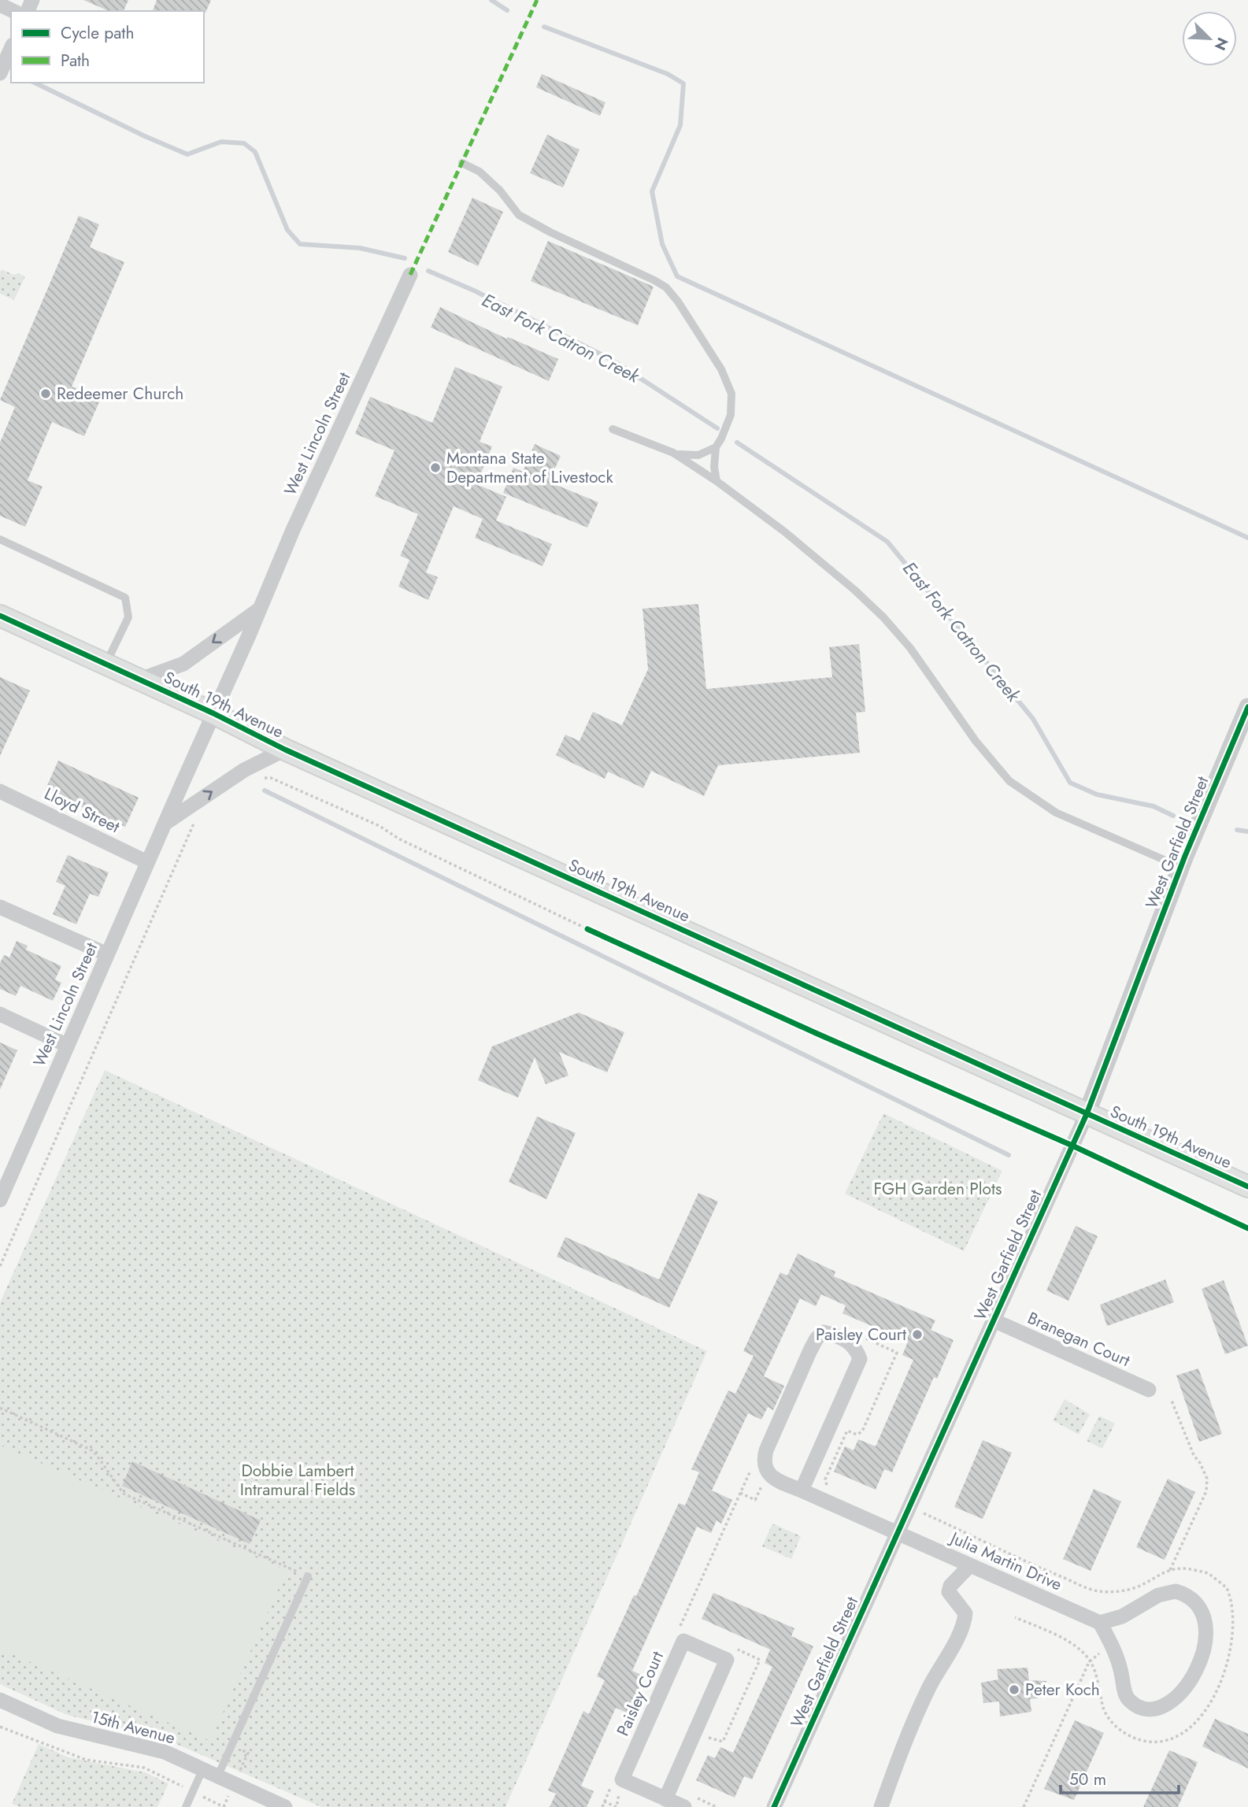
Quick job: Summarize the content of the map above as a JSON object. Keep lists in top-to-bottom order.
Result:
{
  "streets": {
    "main road": ["South 19th Avenue"],
    "street": [
      "West Lincoln Street",
      "Lloyd Street",
      "West Garfield Street",
      "Branegan Court",
      "Julia Martin Drive",
      "Paisley Court",
      "15th Avenue"
    ]
  },
  "crossings": [
    ["West Lincoln Street", "South 19th Avenue"],
    ["West Lincoln Street", "Lloyd Street"],
    ["South 19th Avenue", "West Garfield Street"],
    ["West Garfield Street", "Branegan Court"],
    ["West Garfield Street", "Julia Martin Drive"]
  ],
  "water": ["East Fork Catron Creek"],
  "parks": ["FGH Garden Plots", "Dobbie Lambert Intramural Fields"],
  "places": [
    "Redeemer Church",
    "Montana State Department of Livestock",
    "Paisley Court",
    "Peter Koch"
  ],
  "legend": ["Cycle path", "Path"],
  "scale_bar": "50 m",
  "north": "bottom right"
}
